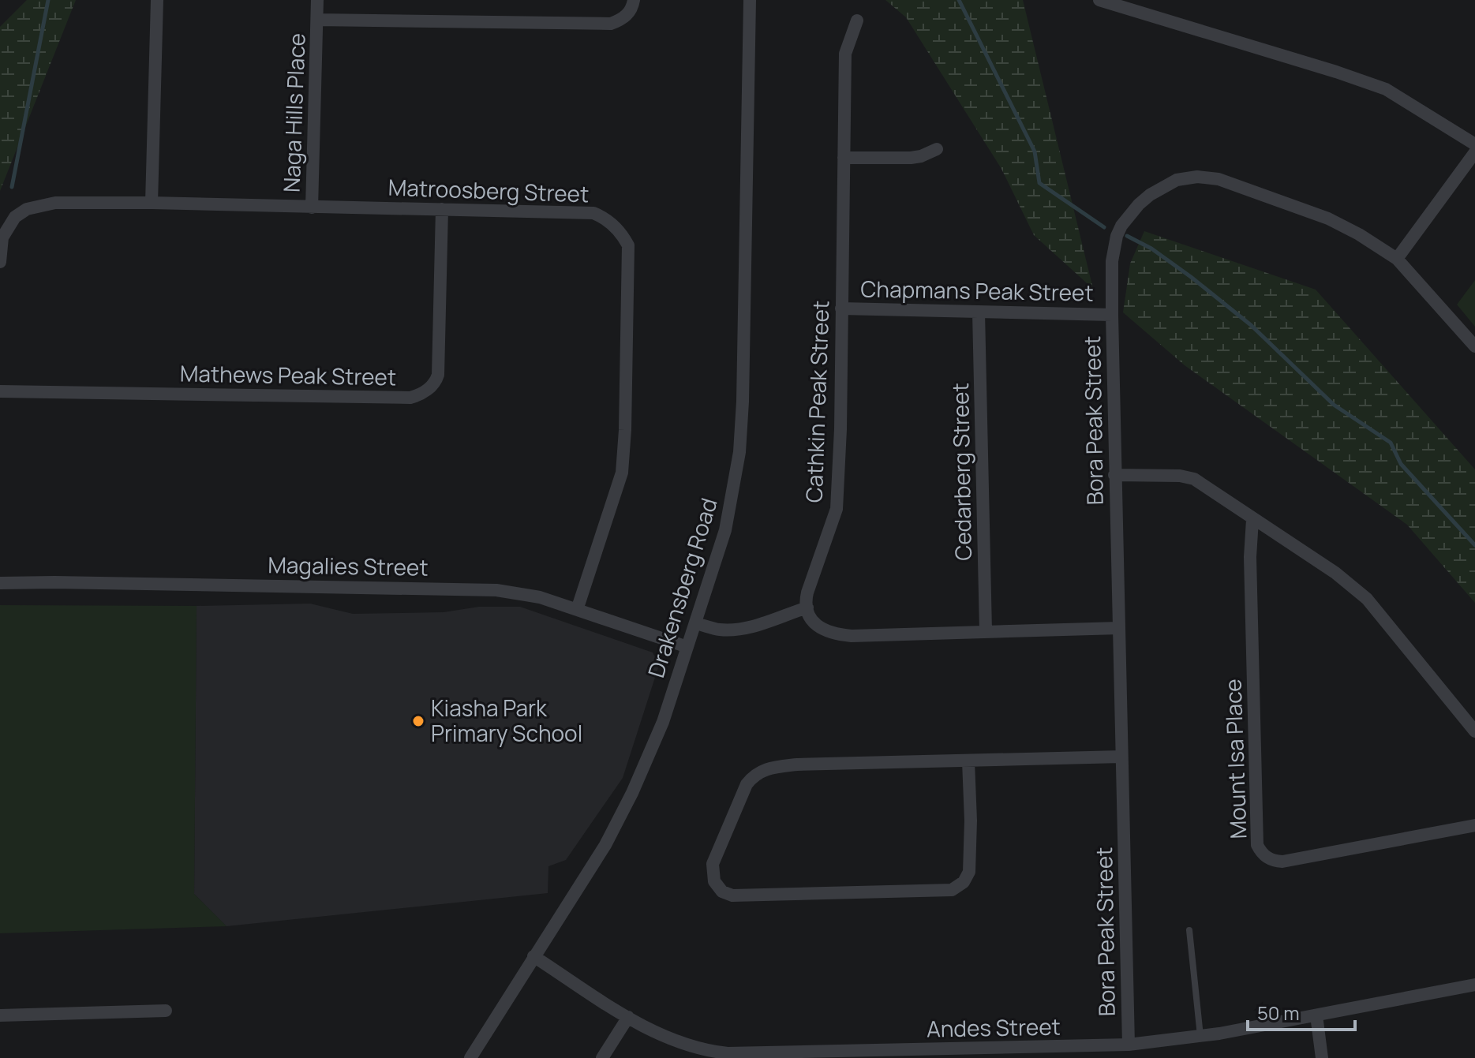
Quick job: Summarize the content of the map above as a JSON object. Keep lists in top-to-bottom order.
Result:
{
  "streets": {
    "street": [
      "Naga Hills Place",
      "Matroosberg Street",
      "Chapmans Peak Street",
      "Mathews Peak Street",
      "Cathkin Peak Street",
      "Bora Peak Street",
      "Cedarberg Street",
      "Magalies Street",
      "Drakensberg Road",
      "Mount Isa Place",
      "Andes Street"
    ]
  },
  "crossings": [
    ["Naga Hills Place", "Matroosberg Street"],
    ["Matroosberg Street", "Mathews Peak Street"],
    ["Matroosberg Street", "Magalies Street"],
    ["Chapmans Peak Street", "Cathkin Peak Street"],
    ["Chapmans Peak Street", "Bora Peak Street"],
    ["Chapmans Peak Street", "Cedarberg Street"],
    ["Bora Peak Street", "Andes Street"],
    ["Magalies Street", "Drakensberg Road"],
    ["Drakensberg Road", "Andes Street"]
  ],
  "places": ["Kiasha Park Primary School"],
  "scale_bar": "50 m"
}
